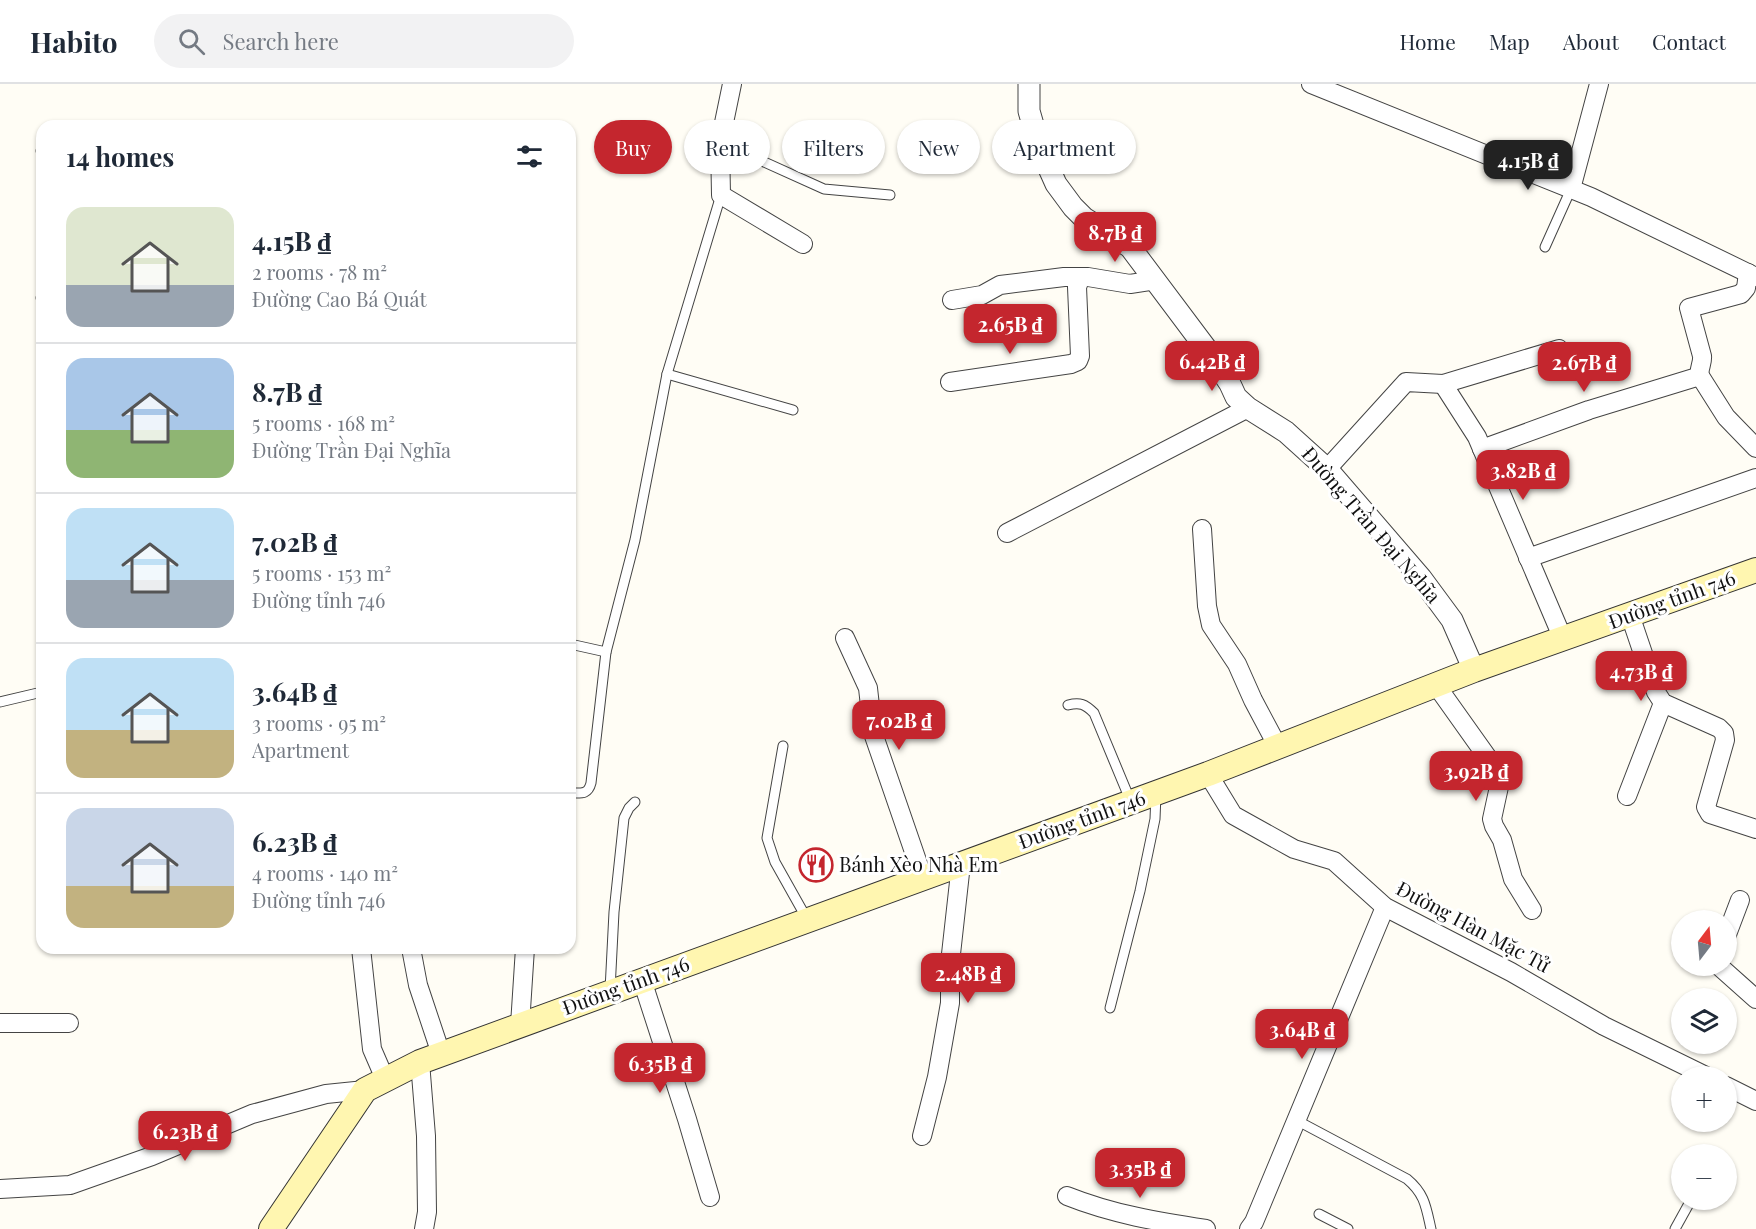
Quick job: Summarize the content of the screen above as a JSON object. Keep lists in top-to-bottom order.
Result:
{
  "streets": {
    "main road": ["Đường tỉnh 746"],
    "street": ["Đường Trần Đại Nghĩa", "Đường Hàn Mặc Tử"]
  },
  "crossings": [
    ["Đường Trần Đại Nghĩa", "Đường tỉnh 746"],
    ["Đường tỉnh 746", "Đường Hàn Mặc Tử"]
  ],
  "places": {
    "restaurant": ["Bánh Xèo Nhà Em"]
  },
  "north": "top",
  "page": {
    "header": "Habito",
    "search": "Search here",
    "nav": [
      "Home",
      "Map",
      "About",
      "Contact"
    ],
    "chip": [
      "Buy",
      "Rent",
      "Filters",
      "New",
      "Apartment"
    ],
    "heading": "14 homes",
    "price": [
      "4.15B ₫",
      "8.7B ₫",
      "2.65B ₫",
      "6.42B ₫",
      "2.67B ₫",
      "3.82B ₫",
      "4.73B ₫",
      "7.02B ₫",
      "3.92B ₫",
      "2.48B ₫",
      "3.64B ₫",
      "6.35B ₫",
      "6.23B ₫",
      "3.35B ₫"
    ],
    "list": [
      {
        "name": "4.15B ₫",
        "note": "2 rooms · 78 m² · Đường Cao Bá Quát"
      },
      {
        "name": "8.7B ₫",
        "note": "5 rooms · 168 m² · Đường Trần Đại Nghĩa"
      },
      {
        "name": "7.02B ₫",
        "note": "5 rooms · 153 m² · Đường tỉnh 746"
      },
      {
        "name": "3.64B ₫",
        "note": "3 rooms · 95 m² · Apartment"
      },
      {
        "name": "6.23B ₫",
        "note": "4 rooms · 140 m² · Đường tỉnh 746"
      }
    ],
    "map_buttons": ["+", "−"]
  }
}
